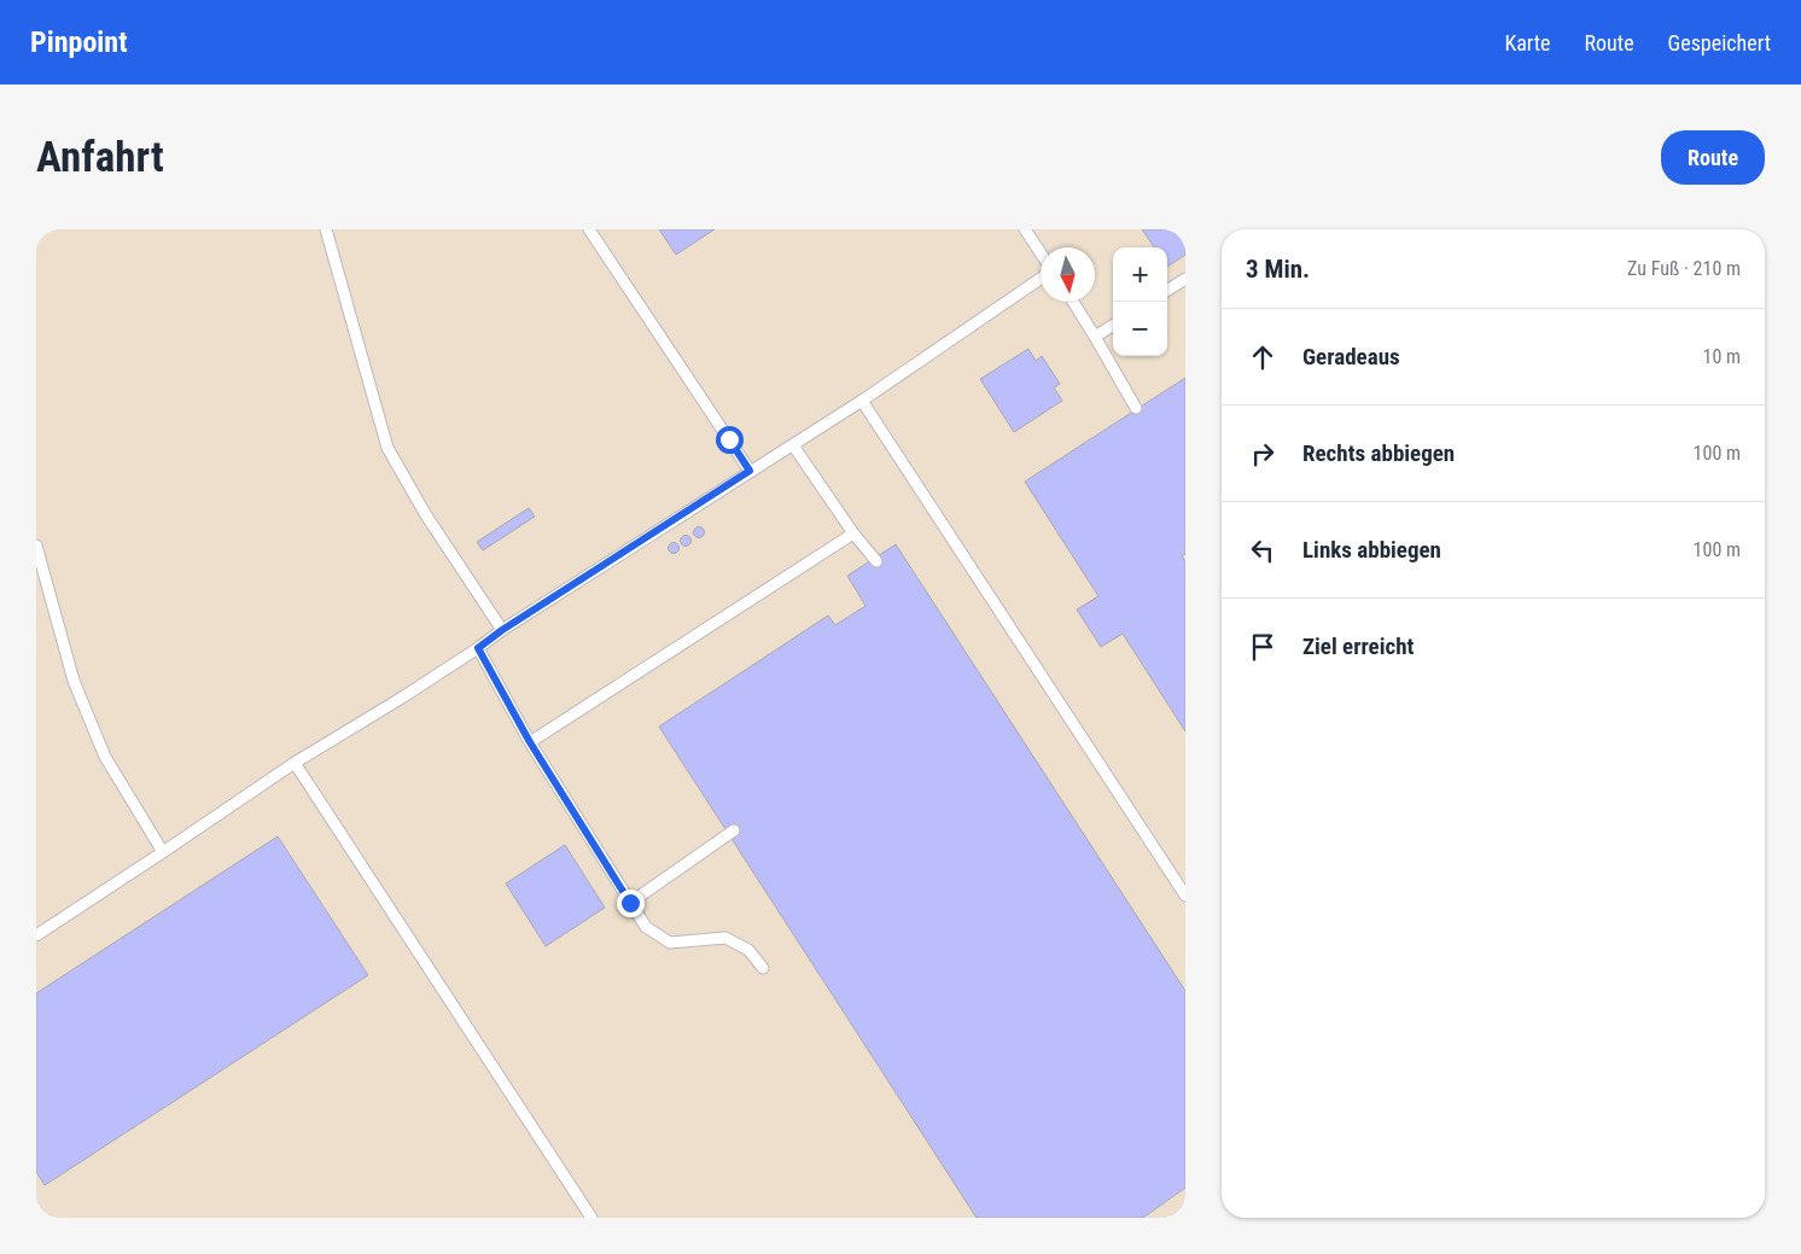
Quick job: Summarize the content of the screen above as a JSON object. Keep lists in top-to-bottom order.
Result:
{
  "north": "bottom",
  "page": {
    "header": "Pinpoint",
    "nav": ["Karte", "Route", "Gespeichert"],
    "buttons": "Route",
    "title": "Anfahrt",
    "heading": ["3 Min.", "Zu Fuß · 210 m"],
    "map_buttons": ["+", "−"],
    "list": [
      ["Geradeaus", "10 m"],
      ["Rechts abbiegen", "100 m"],
      ["Links abbiegen", "100 m"],
      "Ziel erreicht"
    ]
  }
}
